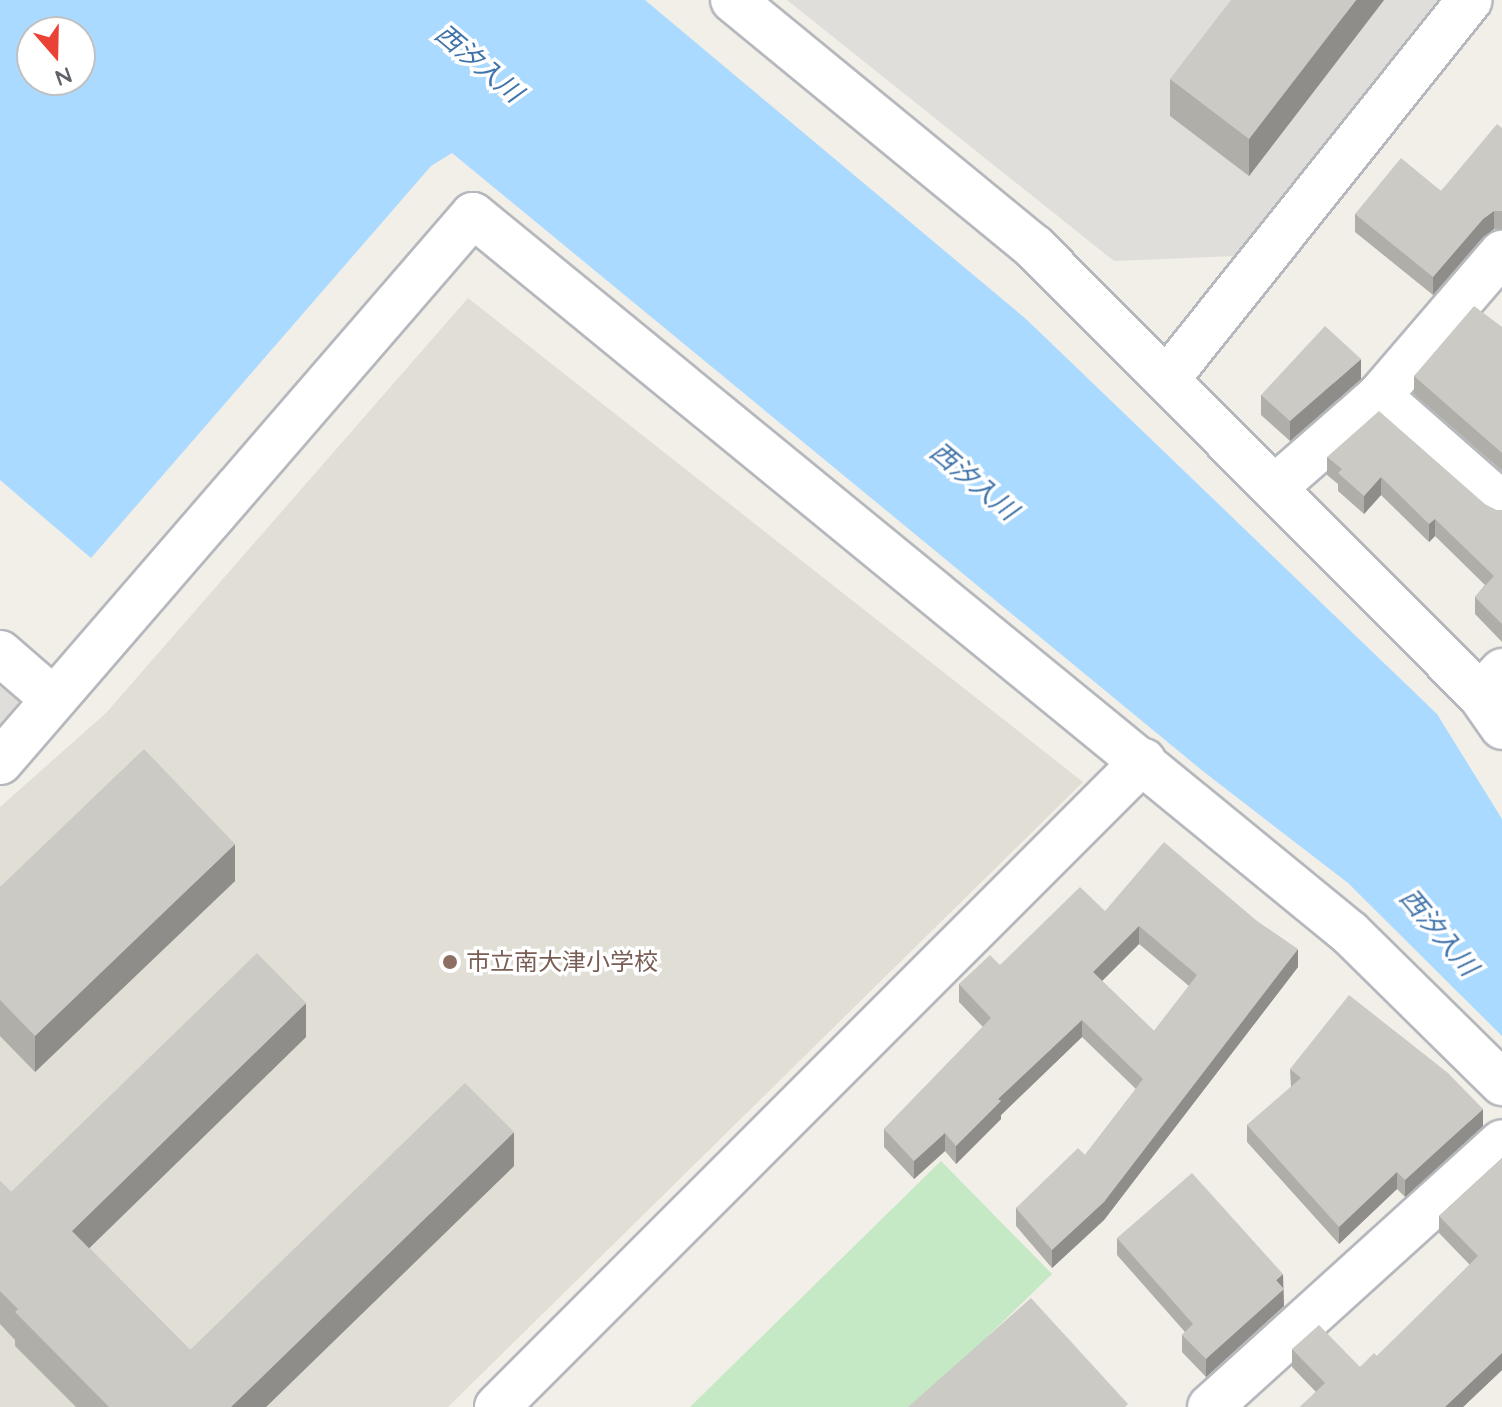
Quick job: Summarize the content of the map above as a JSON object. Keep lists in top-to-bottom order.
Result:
{
  "water": ["西汐入川"],
  "places": ["市立南大津小学校"],
  "north": "bottom"
}
